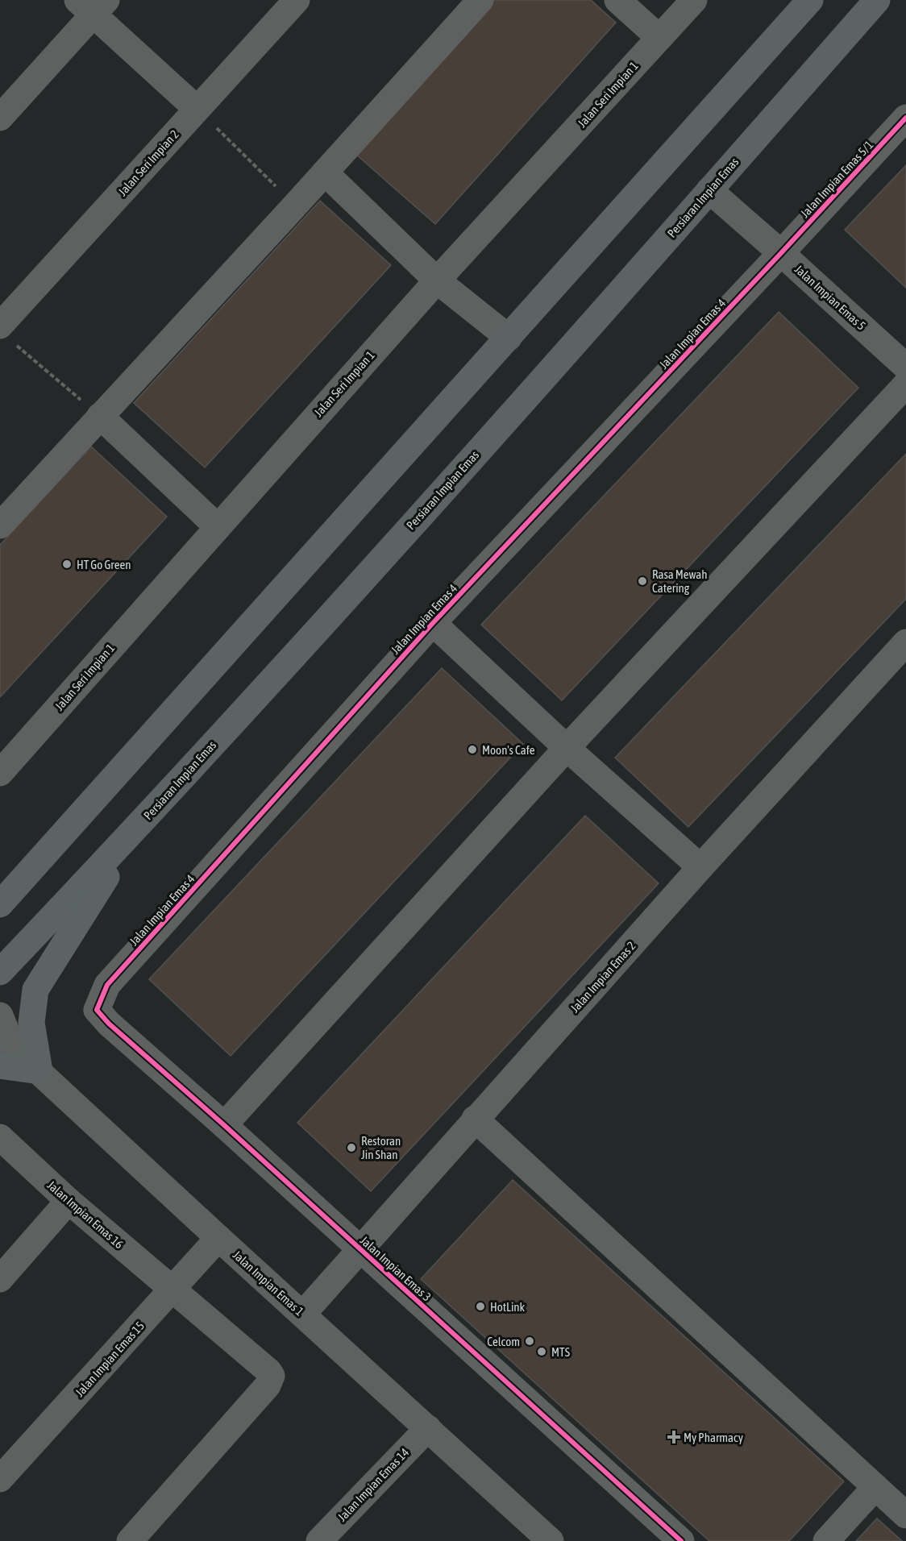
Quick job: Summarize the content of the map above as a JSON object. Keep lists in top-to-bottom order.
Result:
{
  "streets": {
    "main road": ["Persiaran Impian Emas"],
    "street": [
      "Jalan Seri Impian 1",
      "Jalan Seri Impian 2",
      "Jalan Impian Emas 5/1",
      "Jalan Impian Emas 5",
      "Jalan Impian Emas 4",
      "Jalan Impian Emas 2",
      "Jalan Impian Emas 16",
      "Jalan Impian Emas 3",
      "Jalan Impian Emas 1",
      "Jalan Impian Emas 15",
      "Jalan Impian Emas 14"
    ]
  },
  "crossings": [
    ["Jalan Impian Emas 5/1", "Jalan Impian Emas 5"],
    ["Jalan Impian Emas 5/1", "Jalan Impian Emas 4"],
    ["Persiaran Impian Emas", "Jalan Impian Emas 5"],
    ["Jalan Impian Emas 5", "Jalan Impian Emas 4"],
    ["Jalan Impian Emas 4", "Jalan Impian Emas 3"],
    ["Jalan Impian Emas 2", "Jalan Impian Emas 3"],
    ["Jalan Impian Emas 2", "Jalan Impian Emas 1"],
    ["Jalan Impian Emas 16", "Jalan Impian Emas 15"],
    ["Jalan Impian Emas 1", "Jalan Impian Emas 15"],
    ["Jalan Impian Emas 1", "Jalan Impian Emas 14"]
  ],
  "places": {
    "other": [
      "HT Go Green",
      "Rasa Mewah Catering",
      "Moon's Cafe",
      "Restoran Jin Shan",
      "HotLink",
      "Celcom",
      "MTS"
    ],
    "health": ["My Pharmacy"]
  }
}
